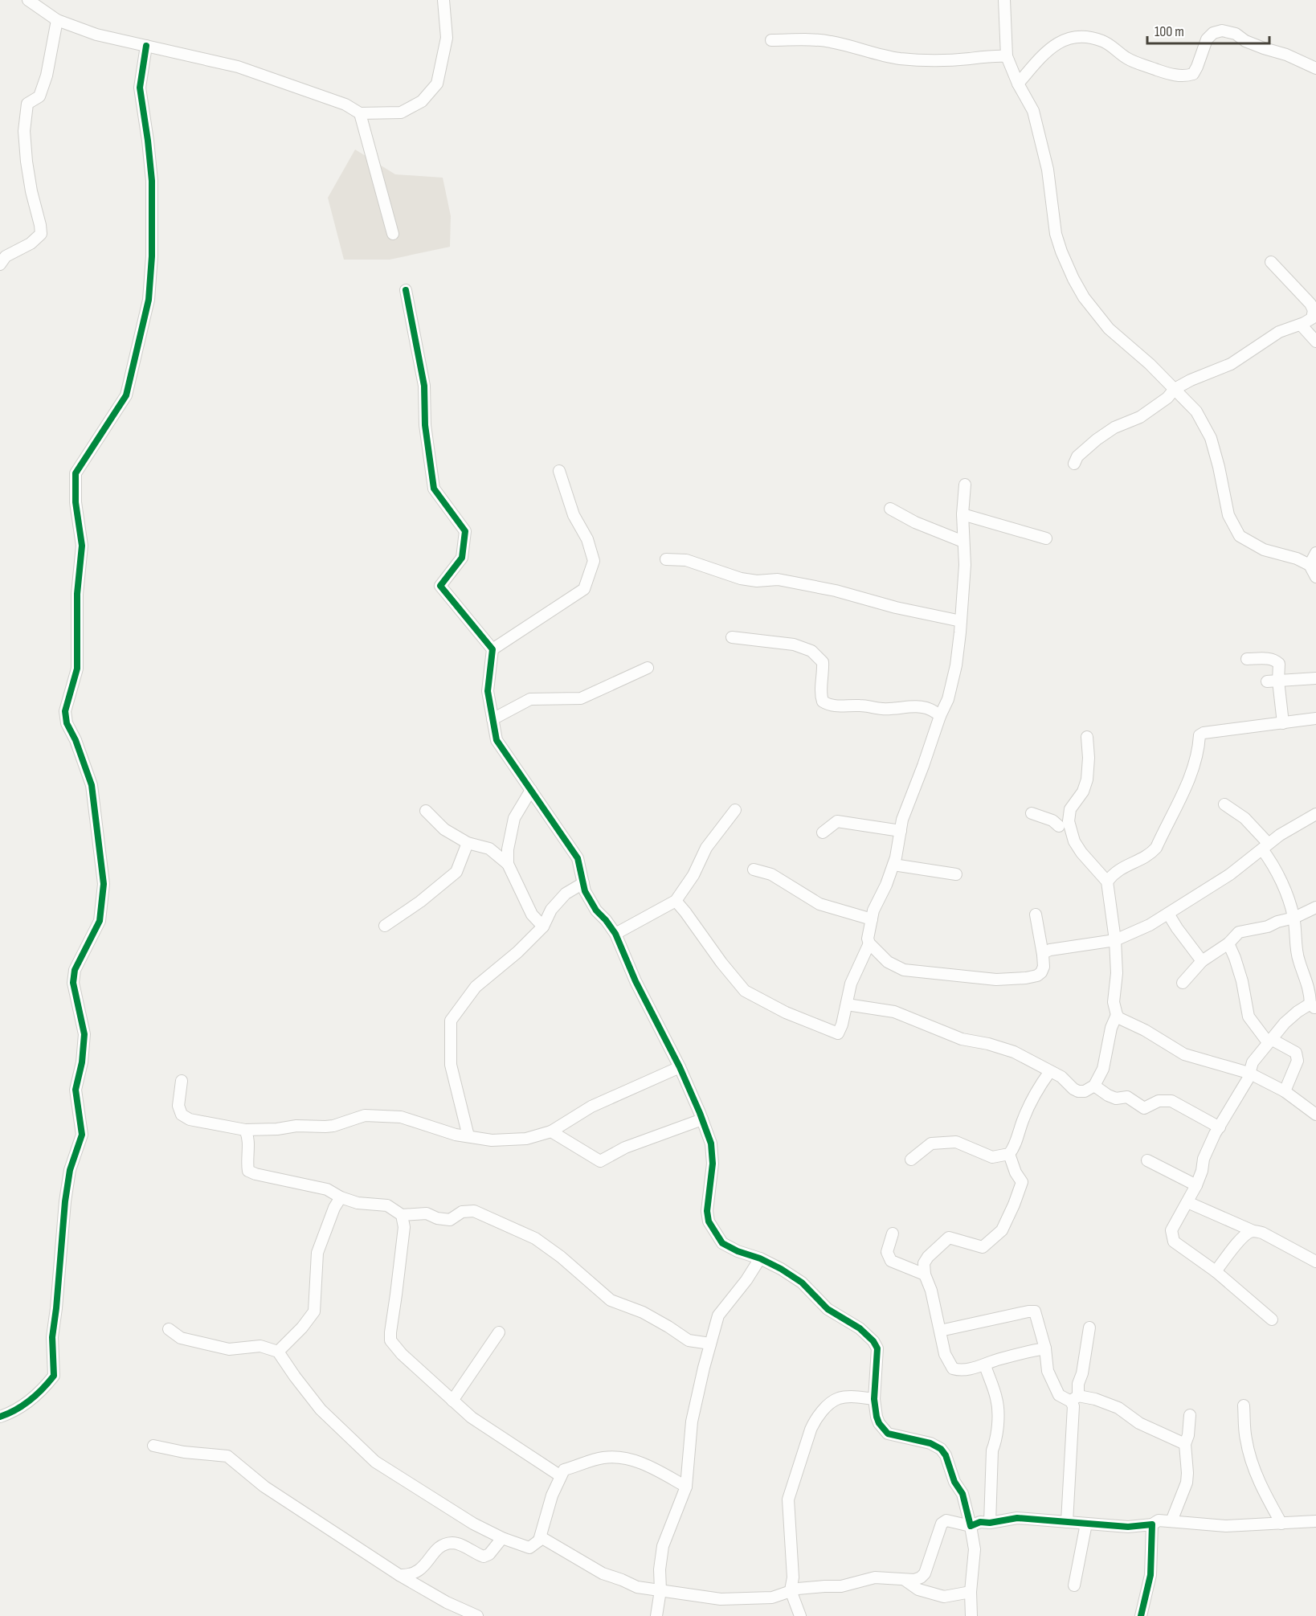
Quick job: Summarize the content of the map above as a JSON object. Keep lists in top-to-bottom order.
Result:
{
  "scale_bar": "100 m"
}
